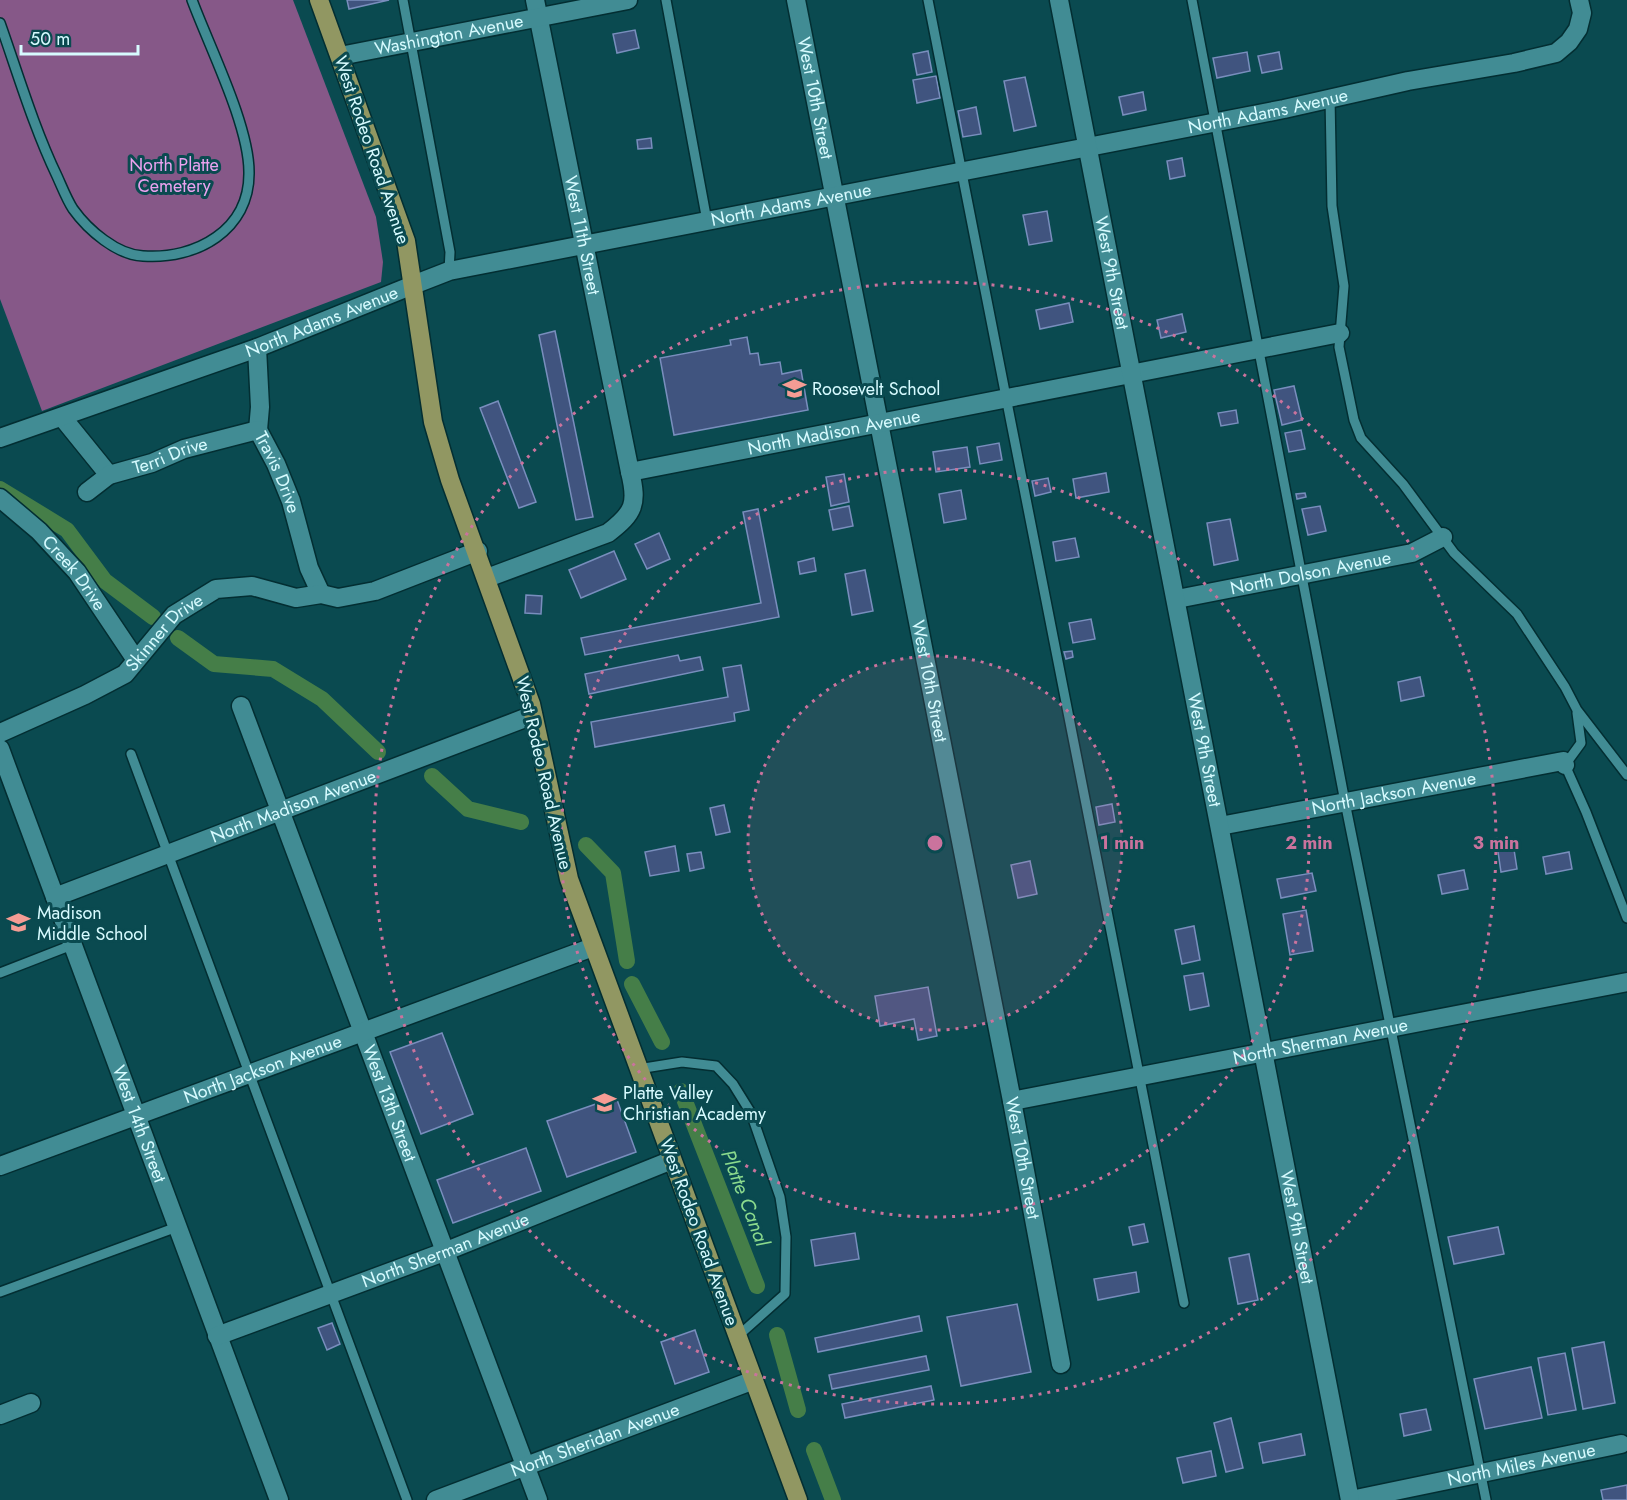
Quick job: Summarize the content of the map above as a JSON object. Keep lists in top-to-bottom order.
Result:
{
  "streets": {
    "main road": ["West Rodeo Road Avenue"],
    "street": [
      "Washington Avenue",
      "West 10th Street",
      "North Adams Avenue",
      "West 11th Street",
      "West 9th Street",
      "North Madison Avenue",
      "Terri Drive",
      "Travis Drive",
      "North Dolson Avenue",
      "Creek Drive",
      "Skinner Drive",
      "North Jackson Avenue",
      "North Sherman Avenue",
      "West 13th Street",
      "West 14th Street",
      "North Sheridan Avenue",
      "North Miles Avenue"
    ]
  },
  "crossings": [
    ["Washington Avenue", "West Rodeo Road Avenue"],
    ["Washington Avenue", "West 11th Street"],
    ["West 10th Street", "North Adams Avenue"],
    ["West 10th Street", "North Madison Avenue"],
    ["West 10th Street", "North Sherman Avenue"],
    ["North Adams Avenue", "West Rodeo Road Avenue"],
    ["North Adams Avenue", "West 11th Street"],
    ["North Adams Avenue", "West 9th Street"],
    ["North Adams Avenue", "Travis Drive"],
    ["West Rodeo Road Avenue", "North Madison Avenue"],
    ["West Rodeo Road Avenue", "Skinner Drive"],
    ["West Rodeo Road Avenue", "North Jackson Avenue"],
    ["West Rodeo Road Avenue", "North Sherman Avenue"],
    ["West Rodeo Road Avenue", "North Sheridan Avenue"],
    ["West 11th Street", "North Madison Avenue"],
    ["West 9th Street", "North Madison Avenue"],
    ["West 9th Street", "North Dolson Avenue"],
    ["West 9th Street", "North Jackson Avenue"],
    ["West 9th Street", "North Sherman Avenue"],
    ["West 9th Street", "North Miles Avenue"],
    ["North Madison Avenue", "West 13th Street"],
    ["North Madison Avenue", "West 14th Street"],
    ["Terri Drive", "Travis Drive"],
    ["Travis Drive", "Skinner Drive"],
    ["Creek Drive", "Skinner Drive"],
    ["North Jackson Avenue", "West 13th Street"],
    ["North Jackson Avenue", "West 14th Street"],
    ["North Sherman Avenue", "West 13th Street"],
    ["North Sherman Avenue", "West 14th Street"],
    ["West 13th Street", "North Sheridan Avenue"]
  ],
  "water": ["Platte Canal"],
  "parks": ["North Platte Cemetery"],
  "places": {
    "school or university": ["Roosevelt School", "Madison Middle School", "Platte Valley Christian Academy"]
  },
  "scale_bar": "50 m",
  "rings": ["1 min", "2 min", "3 min"]
}
